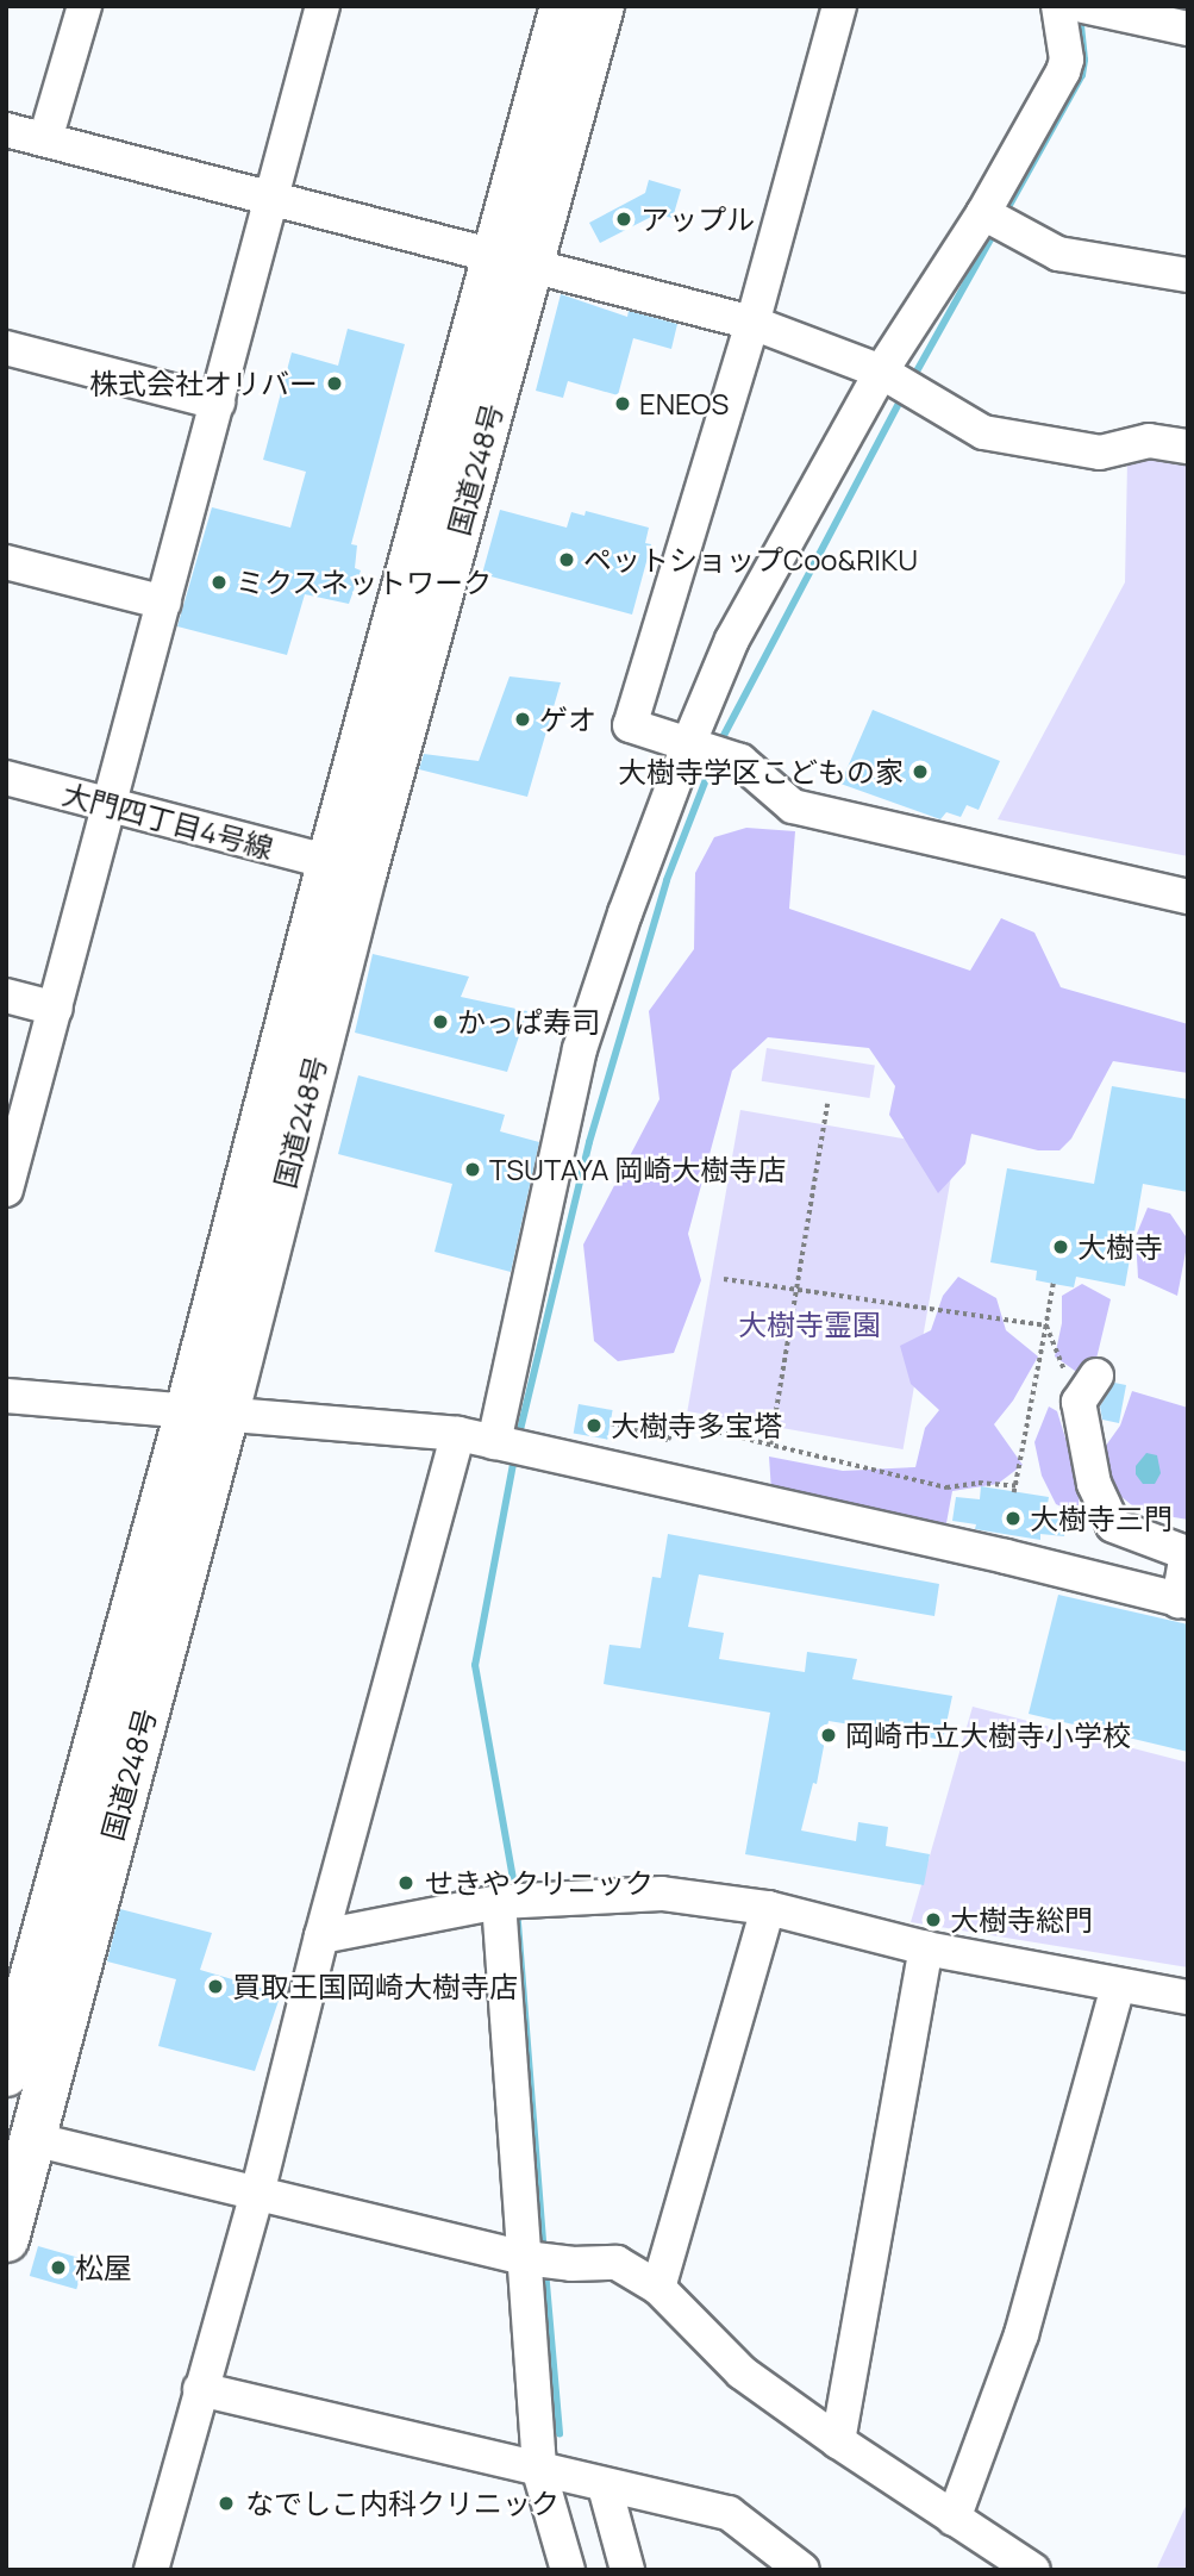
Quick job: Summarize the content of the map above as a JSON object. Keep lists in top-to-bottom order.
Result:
{
  "streets": {
    "highway": ["国道248号"],
    "street": ["大門四丁目4号線"]
  },
  "crossings": [
    ["国道248号", "大門四丁目4号線"]
  ],
  "parks": ["大樹寺霊園"],
  "places": [
    "アップル",
    "株式会社オリバー",
    "ENEOS",
    "ペットショップCoo&RIKU",
    "ミクスネットワーク",
    "ゲオ",
    "大樹寺学区こどもの家",
    "かっぱ寿司",
    "TSUTAYA 岡崎大樹寺店",
    "大樹寺",
    "大樹寺多宝塔",
    "大樹寺三門",
    "岡崎市立大樹寺小学校",
    "せきやクリニック",
    "大樹寺総門",
    "買取王国岡崎大樹寺店",
    "松屋",
    "なでしこ内科クリニック"
  ]
}
